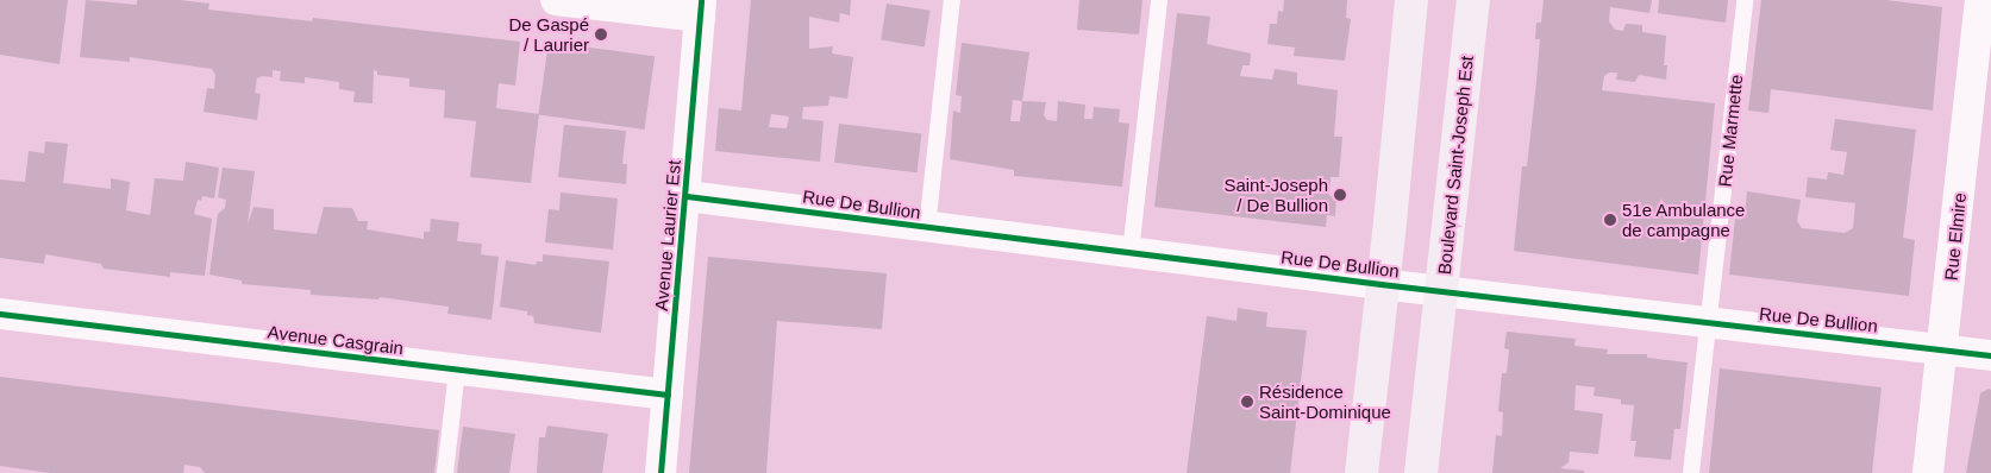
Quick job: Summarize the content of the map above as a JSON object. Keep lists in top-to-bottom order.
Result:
{
  "streets": {
    "main road": ["Boulevard Saint-Joseph Est"],
    "street": [
      "Rue De Bullion",
      "Avenue Laurier Est",
      "Rue Elmire",
      "Avenue Casgrain"
    ],
    "lane": ["Rue Marmette"]
  },
  "crossings": [
    ["Rue Marmette", "Rue De Bullion"],
    ["Boulevard Saint-Joseph Est", "Rue De Bullion"],
    ["Rue De Bullion", "Avenue Laurier Est"],
    ["Rue De Bullion", "Rue Elmire"],
    ["Avenue Laurier Est", "Avenue Casgrain"]
  ],
  "places": [
    "De Gaspé / Laurier",
    "Saint-Joseph / De Bullion",
    "51e Ambulance de campagne",
    "Résidence Saint-Dominique"
  ]
}
